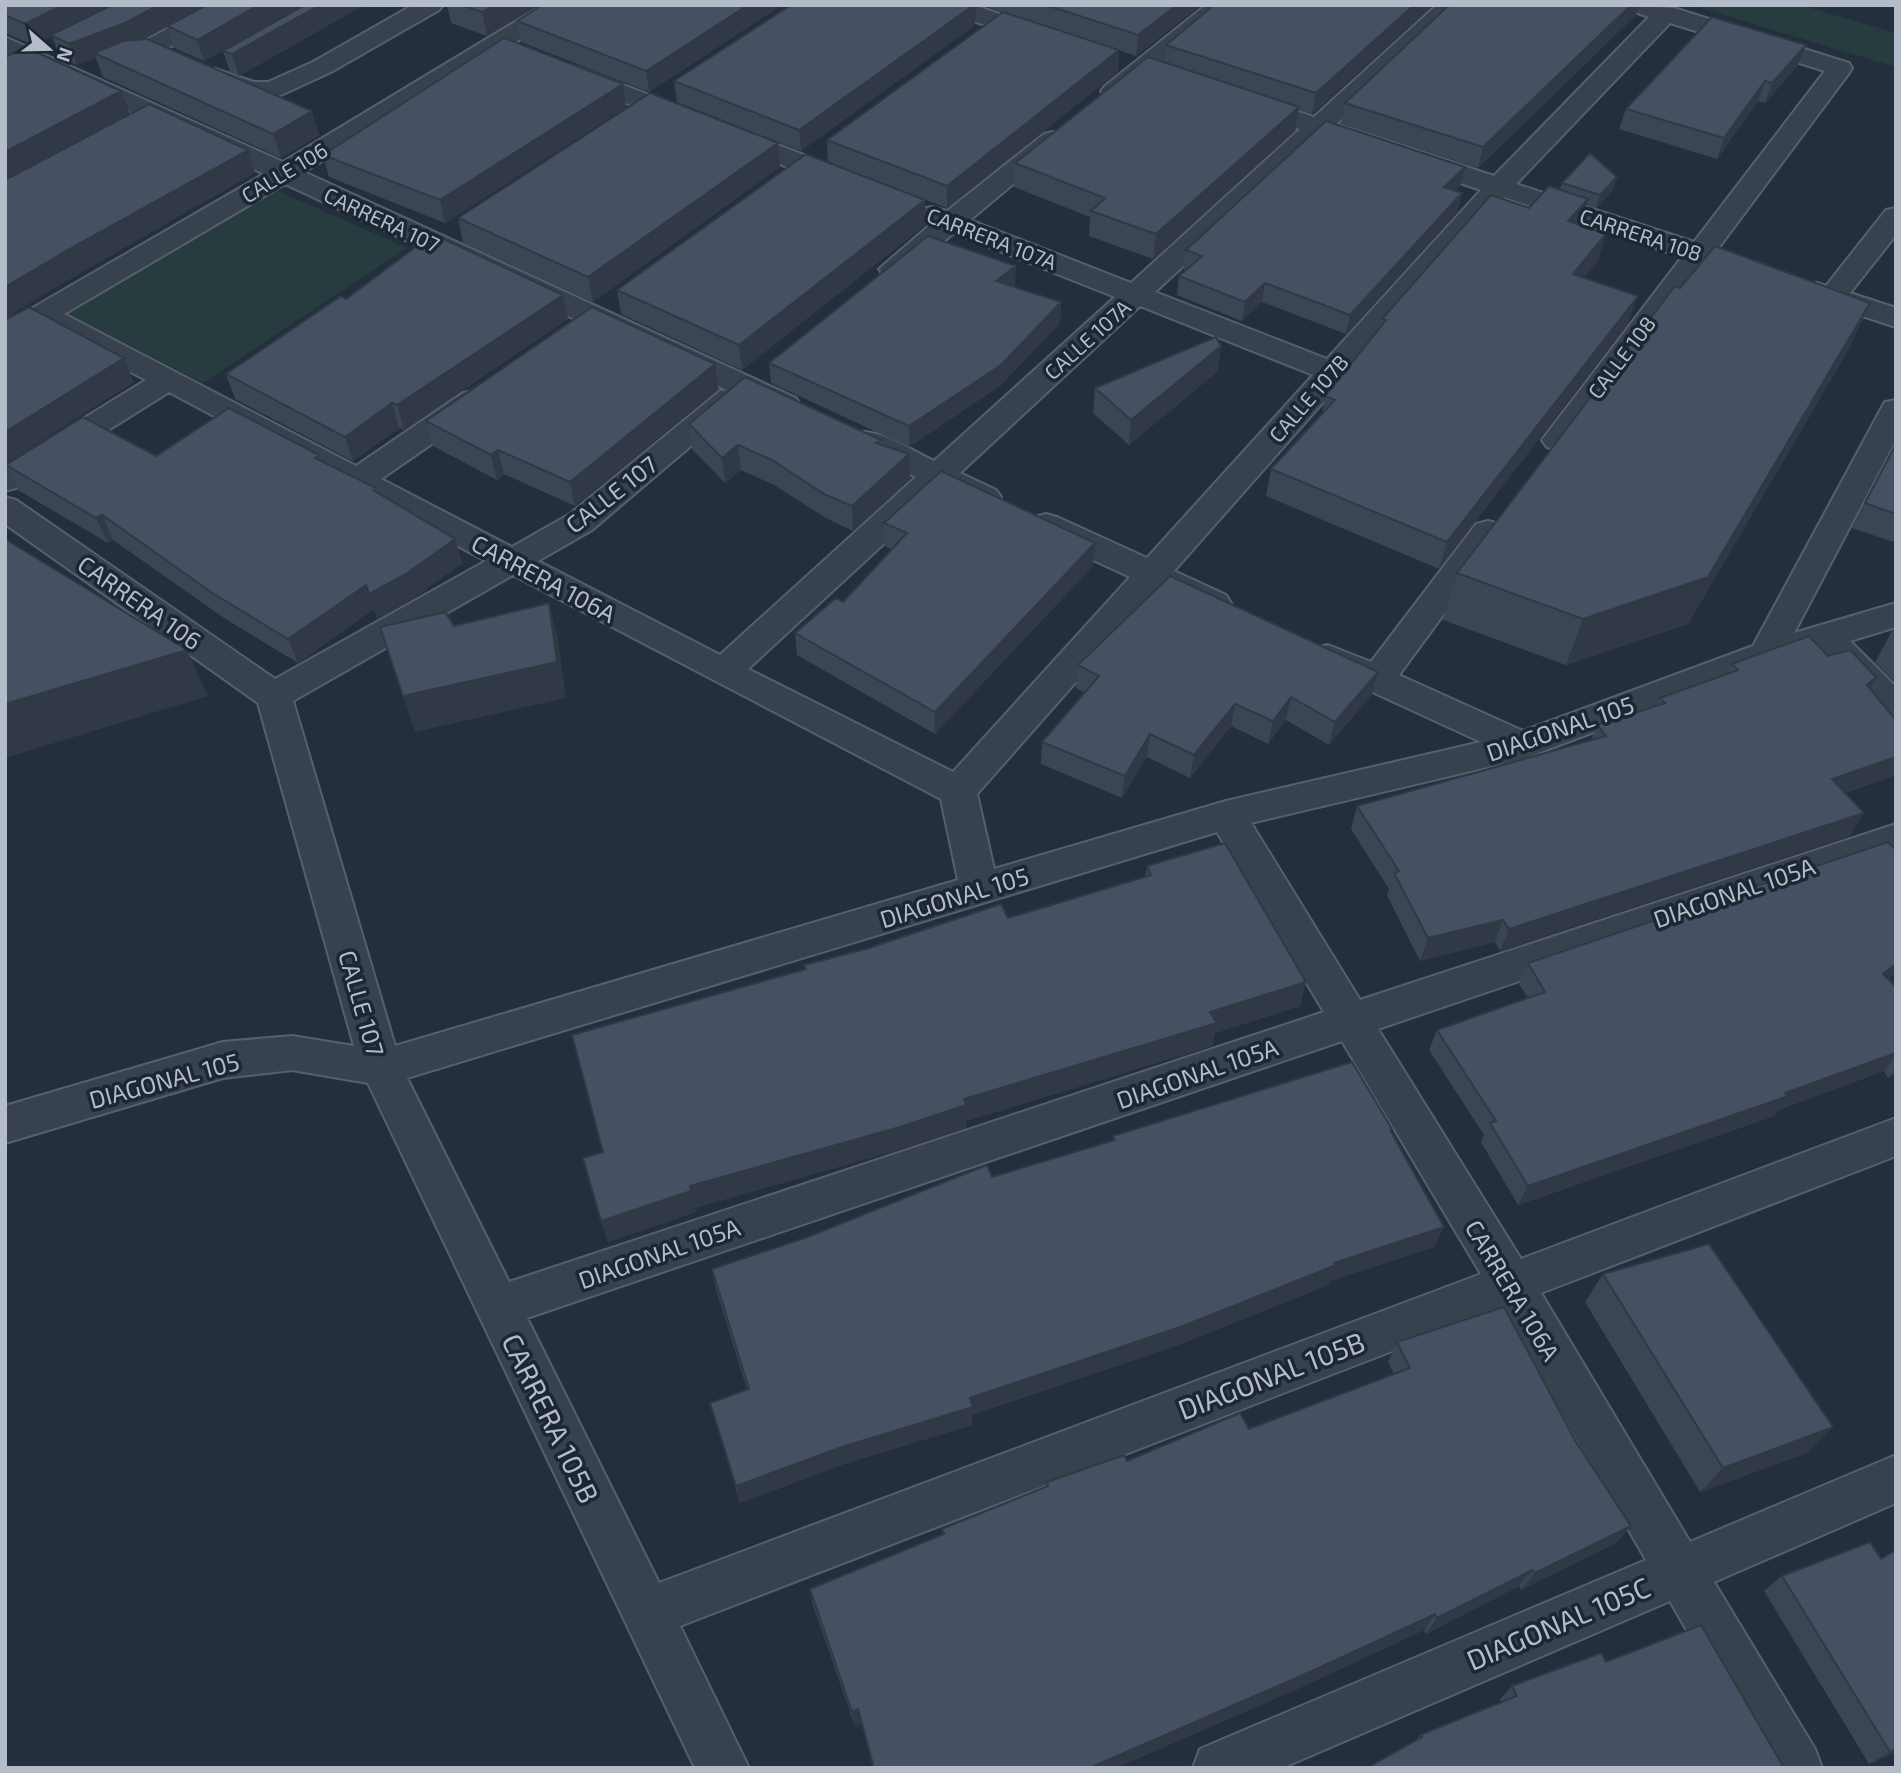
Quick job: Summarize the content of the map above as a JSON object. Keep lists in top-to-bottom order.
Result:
{
  "streets": {
    "street": [
      "CALLE 106",
      "CARRERA 107",
      "CARRERA 108",
      "CARRERA 107A",
      "CALLE 107A",
      "CALLE 108",
      "CALLE 107B",
      "CALLE 107",
      "CARRERA 106A",
      "CARRERA 106",
      "DIAGONAL 105",
      "DIAGONAL 105A",
      "DIAGONAL 105B",
      "CARRERA 105B",
      "DIAGONAL 105C"
    ]
  },
  "crossings": [
    ["CALLE 106", "CARRERA 107"],
    ["CALLE 106", "CARRERA 106A"],
    ["CARRERA 107", "CALLE 107"],
    ["CARRERA 108", "CALLE 107A"],
    ["CARRERA 108", "CALLE 108"],
    ["CARRERA 108", "CALLE 107B"],
    ["CARRERA 107A", "CALLE 107A"],
    ["CARRERA 107A", "CALLE 107B"],
    ["CALLE 107A", "CARRERA 106A"],
    ["CALLE 108", "CALLE 107B"],
    ["CALLE 107B", "CARRERA 106A"],
    ["CALLE 107", "CARRERA 106A"],
    ["CALLE 107", "CARRERA 106"],
    ["CALLE 107", "DIAGONAL 105"],
    ["CALLE 107", "CARRERA 105B"],
    ["CARRERA 106A", "DIAGONAL 105"],
    ["CARRERA 106A", "DIAGONAL 105A"],
    ["CARRERA 106A", "DIAGONAL 105B"],
    ["CARRERA 106A", "DIAGONAL 105C"],
    ["DIAGONAL 105", "CARRERA 105B"],
    ["DIAGONAL 105A", "CARRERA 105B"],
    ["DIAGONAL 105B", "CARRERA 105B"]
  ],
  "north": "right"
}
